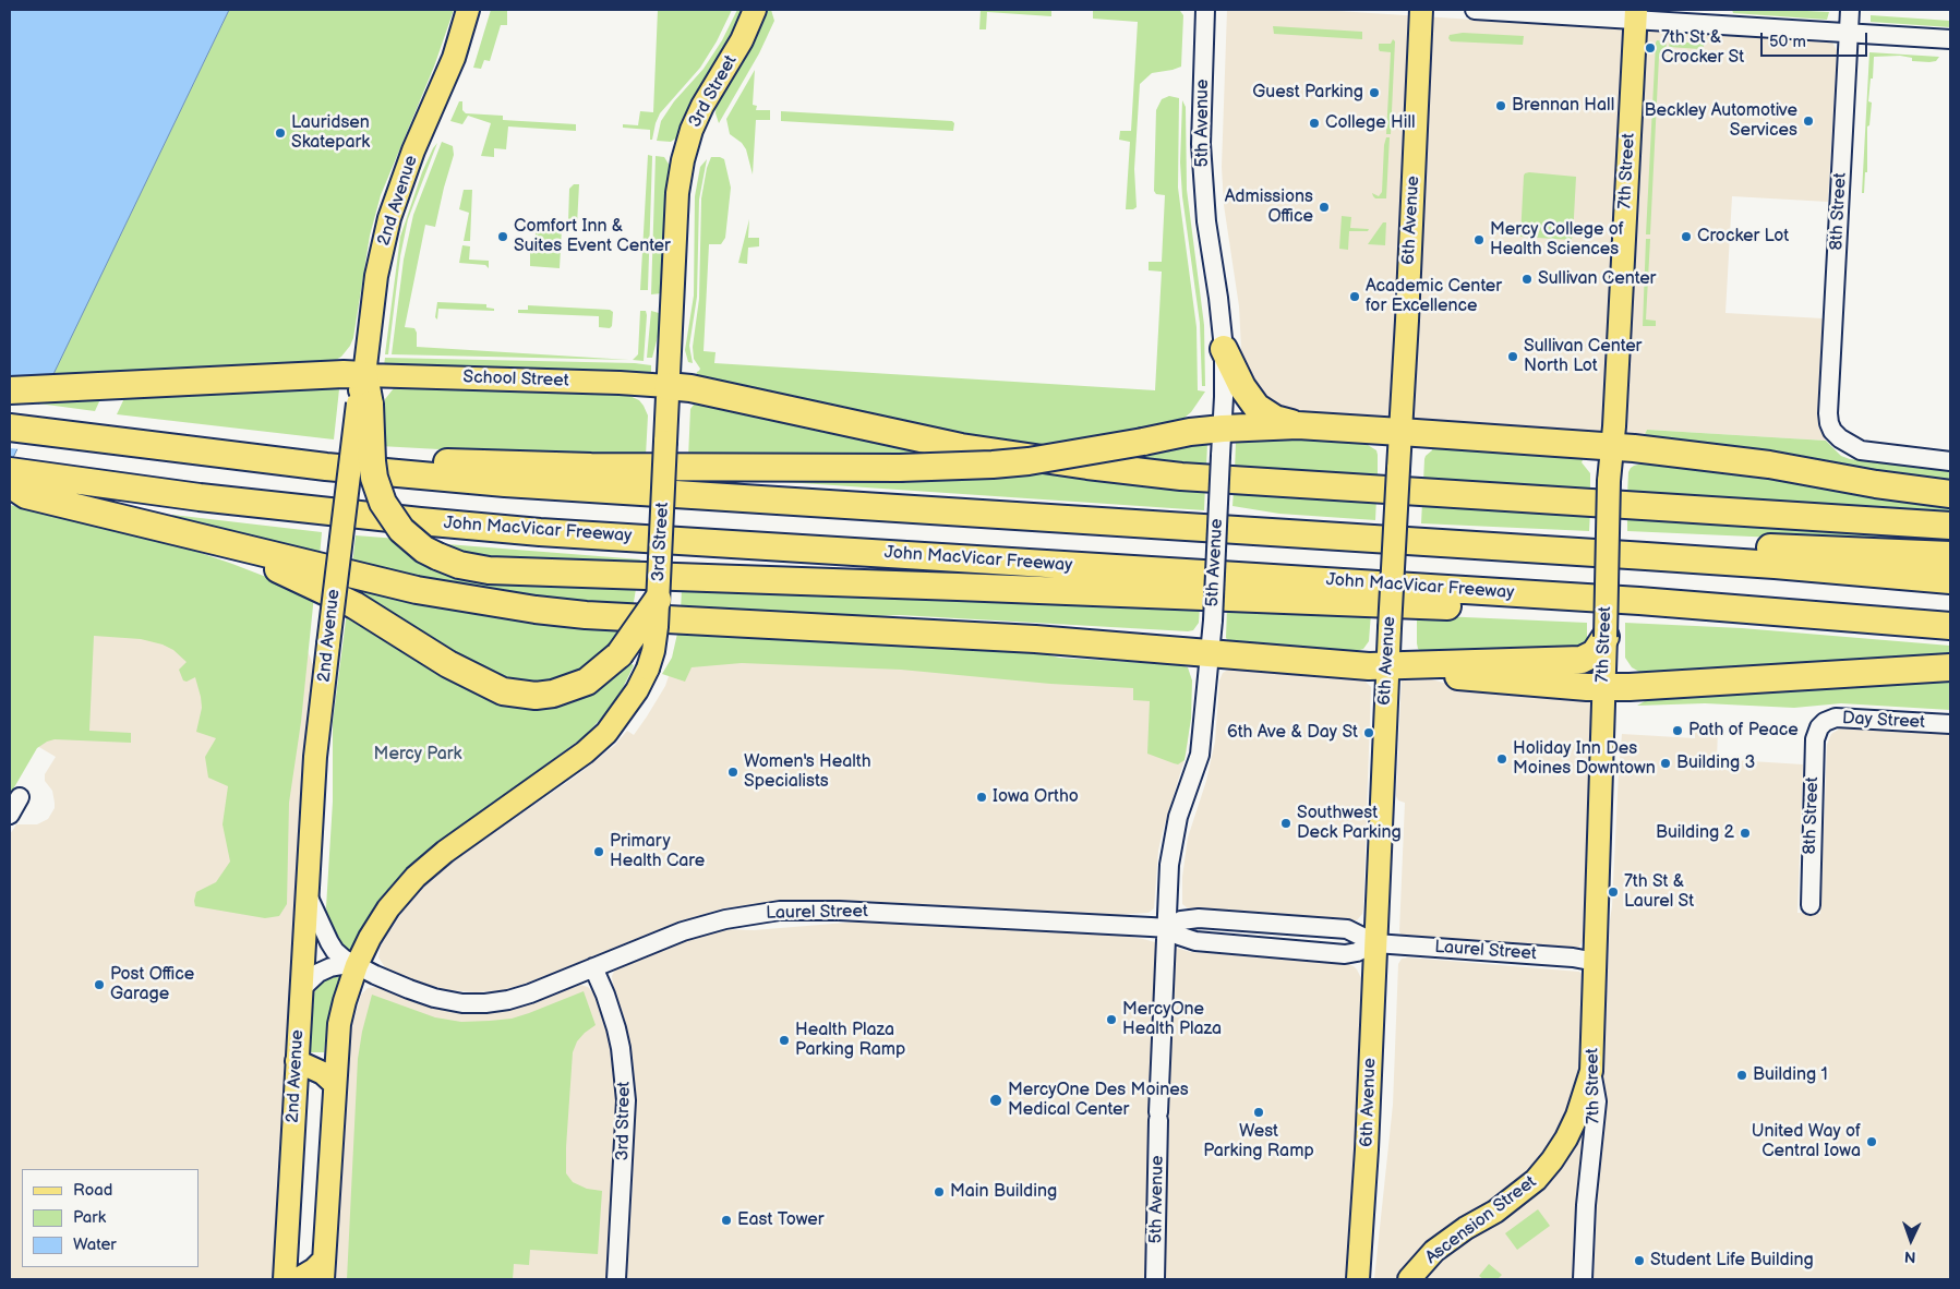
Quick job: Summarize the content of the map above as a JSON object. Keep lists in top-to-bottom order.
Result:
{
  "streets": {
    "highway": ["John MacVicar Freeway"],
    "main road": [
      "3rd Street",
      "7th Street",
      "2nd Avenue",
      "6th Avenue",
      "School Street",
      "Ascension Street"
    ],
    "street": [
      "5th Avenue",
      "8th Street",
      "Day Street",
      "Laurel Street"
    ]
  },
  "crossings": [
    ["3rd Street", "School Street"],
    ["3rd Street", "Laurel Street"],
    ["5th Avenue", "Laurel Street"],
    ["7th Street", "Laurel Street"],
    ["7th Street", "Ascension Street"],
    ["2nd Avenue", "School Street"],
    ["2nd Avenue", "Laurel Street"],
    ["8th Street", "Day Street"],
    ["6th Avenue", "Laurel Street"]
  ],
  "parks": ["Mercy Park"],
  "places": [
    "7th St & Crocker St",
    "Guest Parking",
    "Brennan Hall",
    "Beckley Automotive Services",
    "College Hill",
    "Lauridsen Skatepark",
    "Admissions Office",
    "Comfort Inn & Suites Event Center",
    "Crocker Lot",
    "Mercy College of Health Sciences",
    "Sullivan Center",
    "Academic Center for Excellence",
    "Sullivan Center North Lot",
    "Path of Peace",
    "6th Ave & Day St",
    "Holiday Inn Des Moines Downtown",
    "Building 3",
    "Women's Health Specialists",
    "Iowa Ortho",
    "Southwest Deck Parking",
    "Building 2",
    "Primary Health Care",
    "7th St & Laurel St",
    "Post Office Garage",
    "MercyOne Health Plaza",
    "Health Plaza Parking Ramp",
    "Building 1",
    "MercyOne Des Moines Medical Center",
    "West Parking Ramp",
    "United Way of Central Iowa",
    "Main Building",
    "East Tower",
    "Student Life Building"
  ],
  "legend": ["Road", "Park", "Water"],
  "scale_bar": "50 m",
  "north": "bottom"
}
